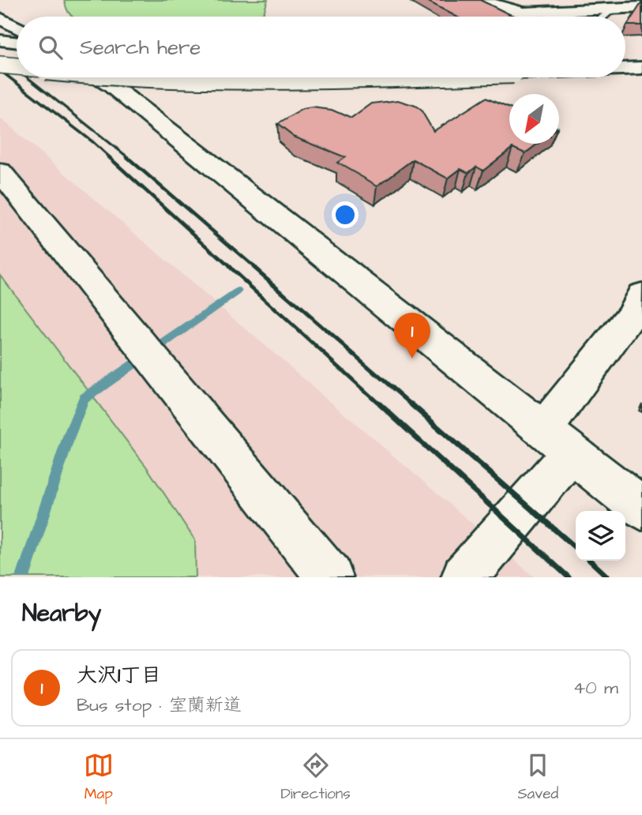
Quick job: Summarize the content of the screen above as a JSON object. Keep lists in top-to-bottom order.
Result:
{
  "north": "bottom left",
  "page": {
    "search": "Search here",
    "pins": "1",
    "heading": "Nearby",
    "list": [
      {
        "mark": "1",
        "name": "大沢1丁目",
        "note": "Bus stop · 室蘭新道",
        "value": "40 m"
      }
    ],
    "nav": ["Map", "Directions", "Saved"]
  }
}
